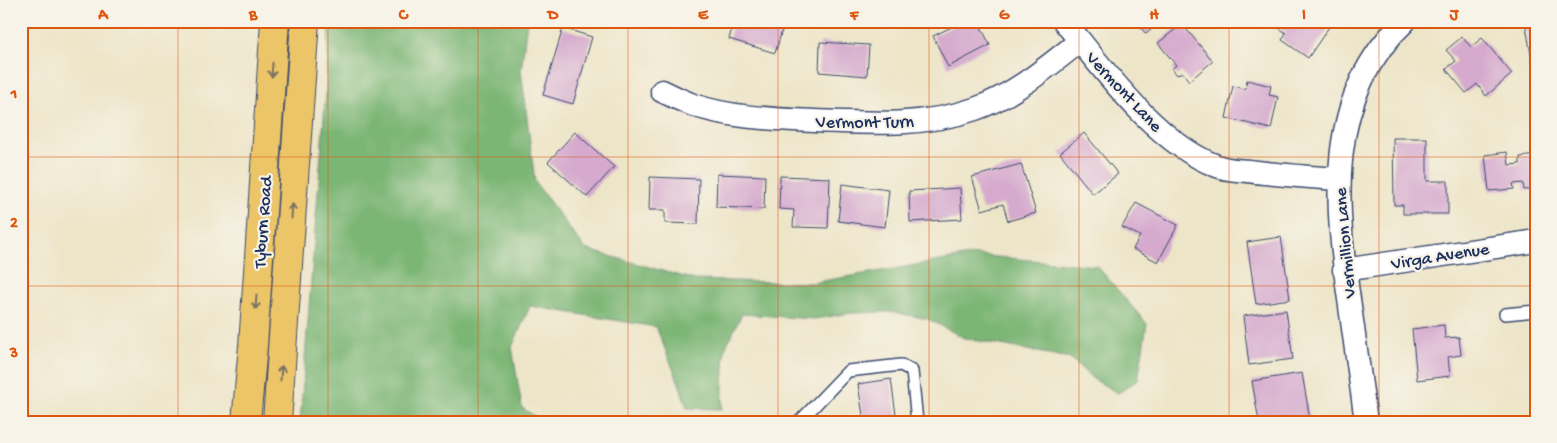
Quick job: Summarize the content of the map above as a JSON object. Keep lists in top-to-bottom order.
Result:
{
  "streets": {
    "main road": ["Tyburn Road"],
    "street": [
      "Vermont Lane",
      "Vermont Turn",
      "Vermillion Lane",
      "Virga Avenue"
    ]
  },
  "crossings": [
    ["Vermont Lane", "Vermont Turn"],
    ["Vermont Lane", "Vermillion Lane"],
    ["Vermillion Lane", "Virga Avenue"]
  ],
  "grid": {
    "columns": [
      "A",
      "B",
      "C",
      "D",
      "E",
      "F",
      "G",
      "H",
      "I",
      "J"
    ],
    "rows": ["1", "2", "3"]
  }
}
